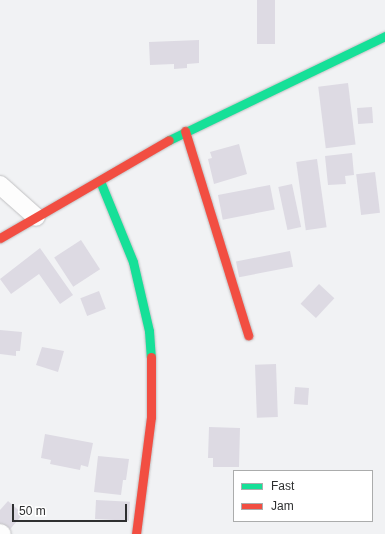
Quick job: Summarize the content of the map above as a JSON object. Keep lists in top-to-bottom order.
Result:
{
  "legend": ["Fast", "Jam"],
  "scale_bar": "50 m"
}
